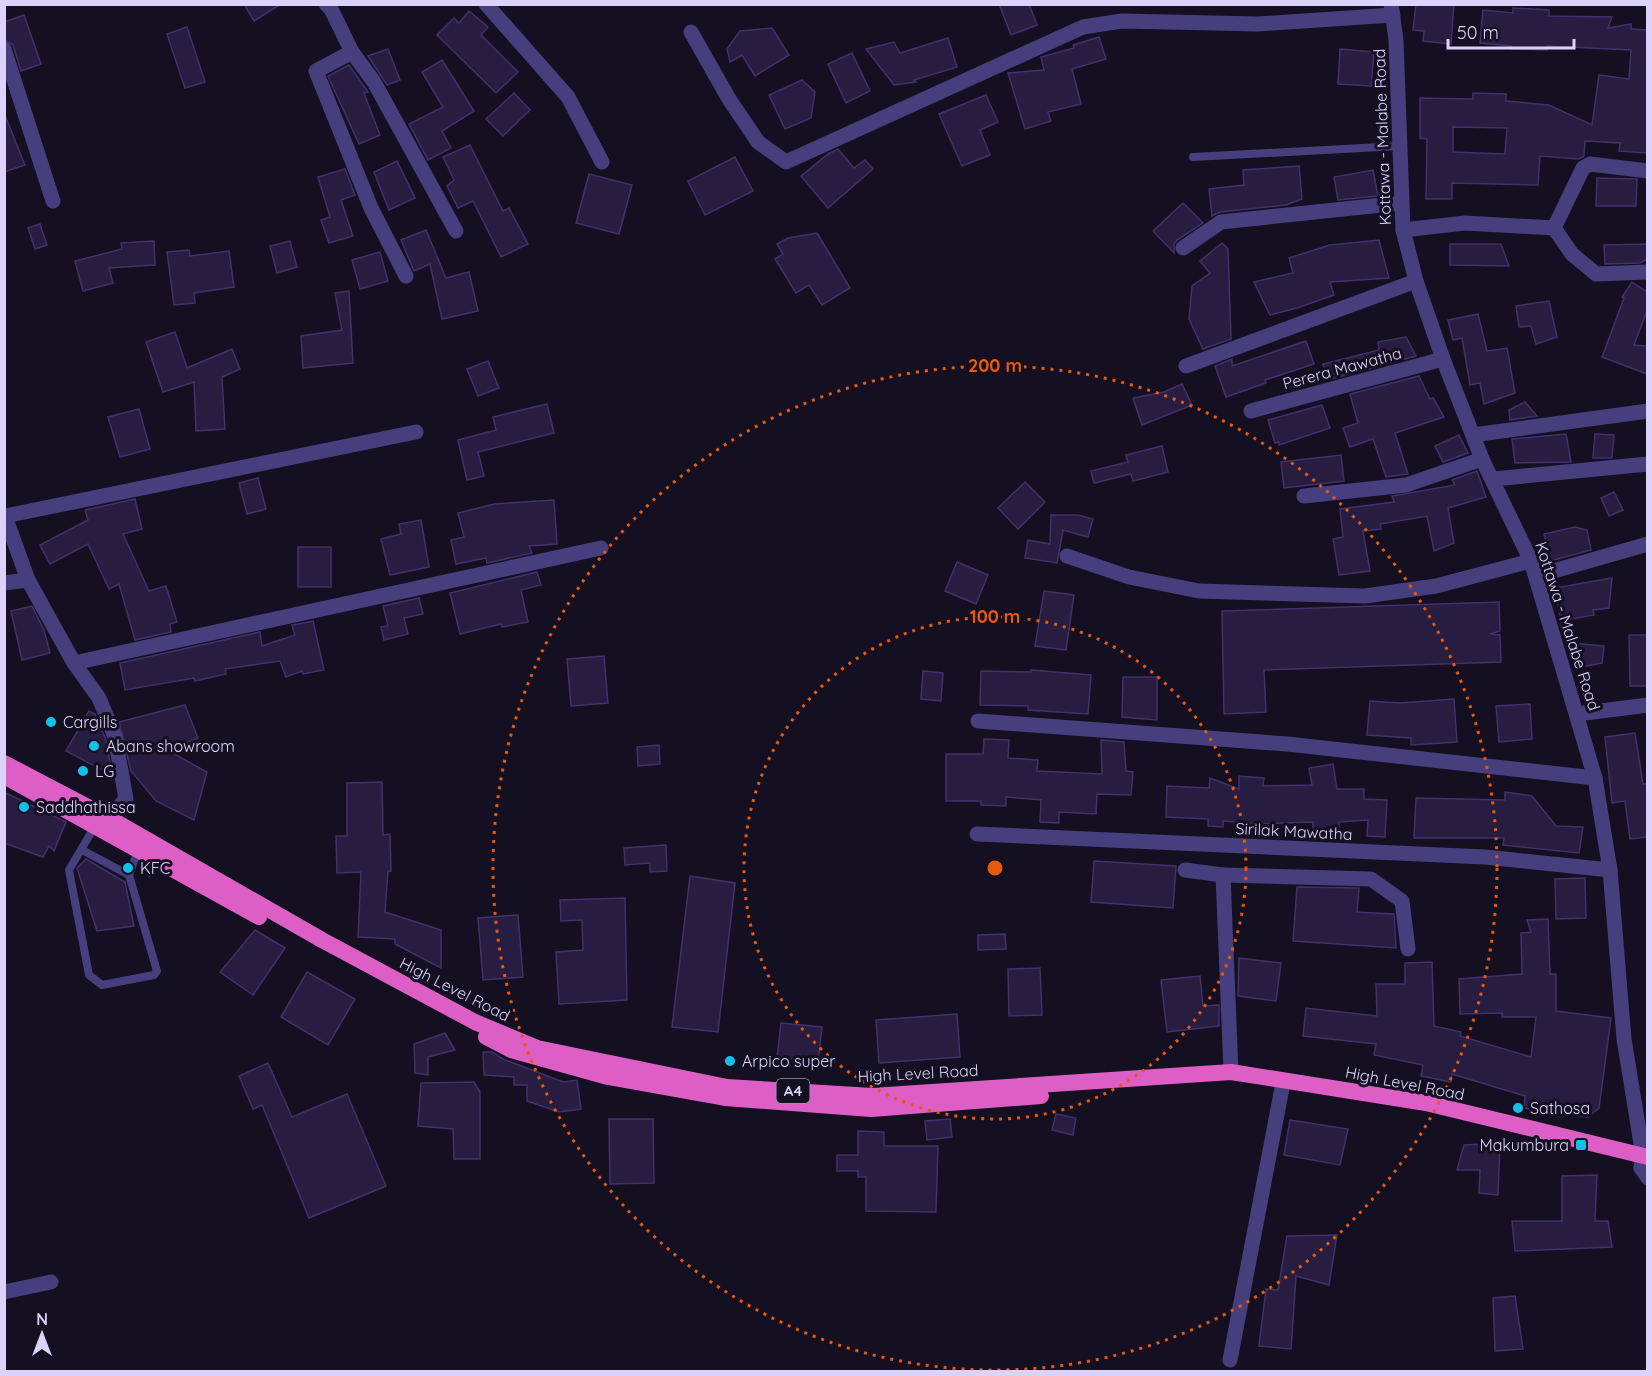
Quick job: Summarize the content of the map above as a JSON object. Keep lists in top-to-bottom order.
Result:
{
  "streets": {
    "highway": ["High Level Road", "A4"],
    "street": ["Kottawa - Malabe Road", "Perera Mawatha", "Sirilak Mawatha"]
  },
  "crossings": [
    ["Kottawa - Malabe Road", "Perera Mawatha"],
    ["Kottawa - Malabe Road", "Sirilak Mawatha"],
    ["Kottawa - Malabe Road", "High Level Road"]
  ],
  "places": {
    "other": [
      "Cargills",
      "Abans showroom",
      "LG",
      "Saddhathissa",
      "KFC",
      "Arpico super",
      "Sathosa"
    ],
    "transit": ["Makumbura"]
  },
  "scale_bar": "50 m",
  "north": "top",
  "rings": ["200 m", "100 m"]
}
